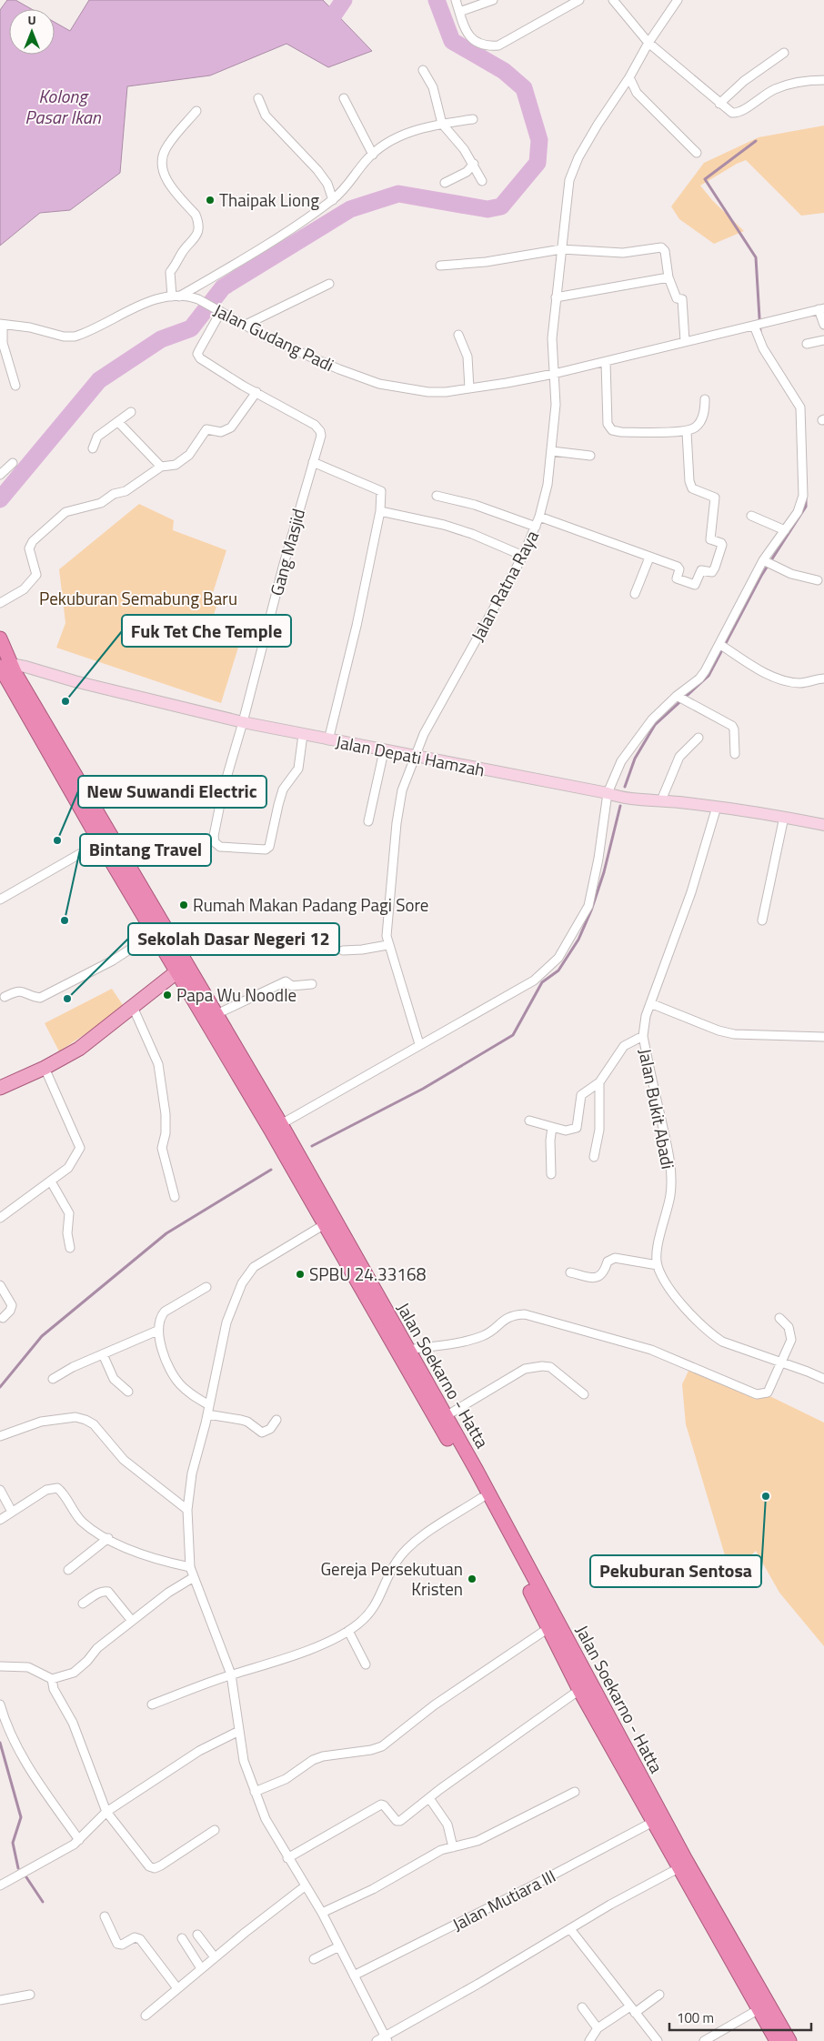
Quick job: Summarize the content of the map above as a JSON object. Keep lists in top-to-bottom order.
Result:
{
  "streets": {
    "highway": ["Jalan Soekarno - Hatta"],
    "main road": ["Jalan Depati Hamzah"],
    "street": [
      "Jalan Gudang Padi",
      "Gang Masjid",
      "Jalan Ratna Raya",
      "Jalan Bukit Abadi",
      "Jalan Mutiara III"
    ]
  },
  "crossings": [
    ["Jalan Gudang Padi", "Jalan Ratna Raya"],
    ["Gang Masjid", "Jalan Depati Hamzah"],
    ["Jalan Ratna Raya", "Jalan Depati Hamzah"],
    ["Jalan Depati Hamzah", "Jalan Bukit Abadi"],
    ["Jalan Depati Hamzah", "Jalan Soekarno - Hatta"],
    ["Jalan Soekarno - Hatta", "Jalan Mutiara III"]
  ],
  "water": ["Kolong Pasar Ikan"],
  "parks": ["Pekuburan Semabung Baru"],
  "places": [
    "Thaipak Liong",
    "Fuk Tet Che Temple",
    "New Suwandi Electric",
    "Rumah Makan Padang Pagi Sore",
    "Bintang Travel",
    "Papa Wu Noodle",
    "Sekolah Dasar Negeri 12",
    "SPBU 24.33168",
    "Pekuburan Sentosa",
    "Gereja Persekutuan Kristen"
  ],
  "scale_bar": "100 m",
  "north": "top"
}
